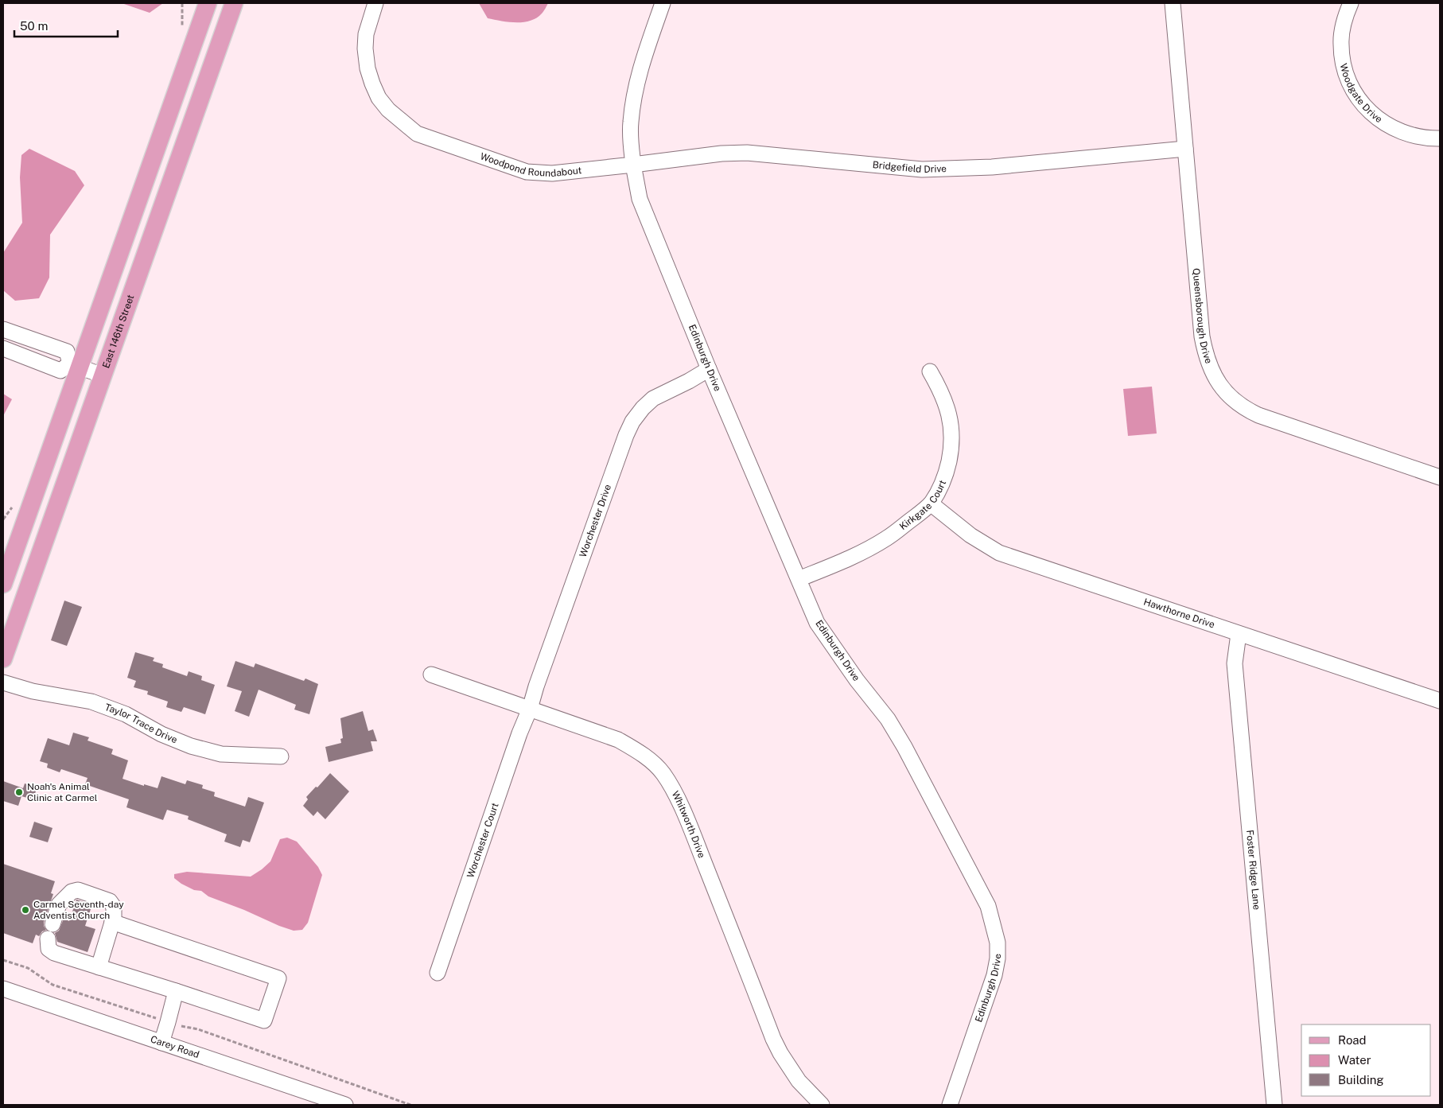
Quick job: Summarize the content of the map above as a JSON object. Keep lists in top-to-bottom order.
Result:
{
  "streets": {
    "main road": ["East 146th Street"],
    "street": [
      "Woodgate Drive",
      "Woodpond Roundabout",
      "Bridgefield Drive",
      "Queensborough Drive",
      "Edinburgh Drive",
      "Kirkgate Court",
      "Worchester Drive",
      "Hawthorne Drive",
      "Taylor Trace Drive",
      "Whitworth Drive",
      "Worchester Court",
      "Foster Ridge Lane",
      "Carey Road"
    ]
  },
  "crossings": [
    ["Woodpond Roundabout", "Bridgefield Drive"],
    ["Woodpond Roundabout", "Edinburgh Drive"],
    ["Bridgefield Drive", "Queensborough Drive"],
    ["Bridgefield Drive", "Edinburgh Drive"],
    ["Edinburgh Drive", "Kirkgate Court"],
    ["Edinburgh Drive", "Worchester Drive"],
    ["Kirkgate Court", "Hawthorne Drive"],
    ["Worchester Drive", "Whitworth Drive"],
    ["Worchester Drive", "Worchester Court"],
    ["Hawthorne Drive", "Foster Ridge Lane"],
    ["Whitworth Drive", "Worchester Court"]
  ],
  "places": ["Noah's Animal Clinic at Carmel", "Carmel Seventh-day Adventist Church"],
  "legend": ["Road", "Water", "Building"],
  "scale_bar": "50 m"
}
